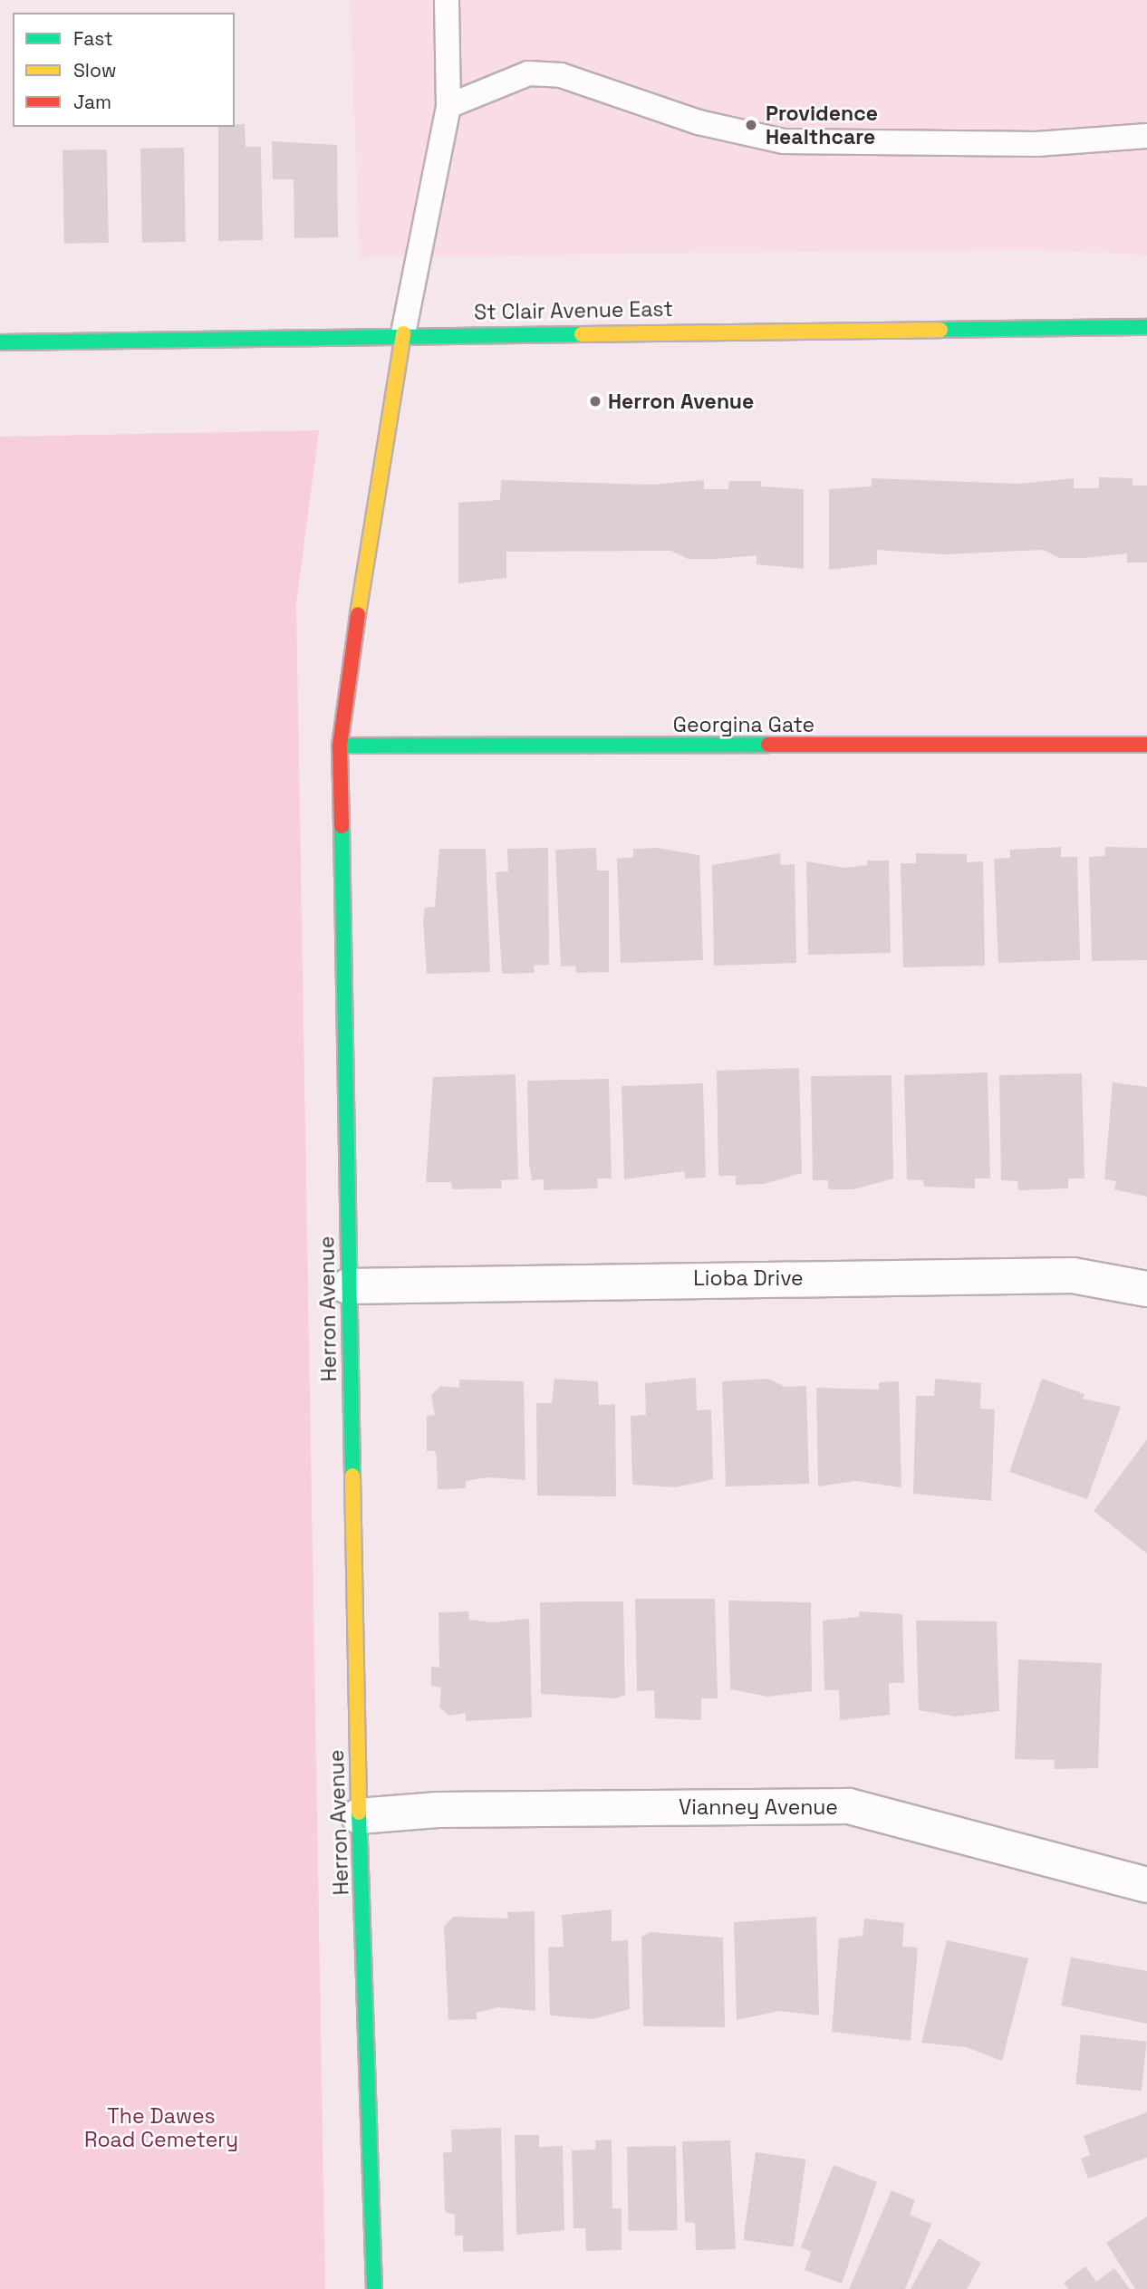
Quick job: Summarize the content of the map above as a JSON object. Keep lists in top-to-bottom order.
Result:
{
  "streets": {
    "street": [
      "St Clair Avenue East",
      "Georgina Gate",
      "Lioba Drive",
      "Herron Avenue",
      "Vianney Avenue"
    ]
  },
  "crossings": [
    ["St Clair Avenue East", "Herron Avenue"],
    ["Georgina Gate", "Herron Avenue"],
    ["Lioba Drive", "Herron Avenue"],
    ["Herron Avenue", "Vianney Avenue"]
  ],
  "parks": ["The Dawes Road Cemetery"],
  "places": ["Providence Healthcare", "Herron Avenue"],
  "legend": ["Fast", "Slow", "Jam"]
}
